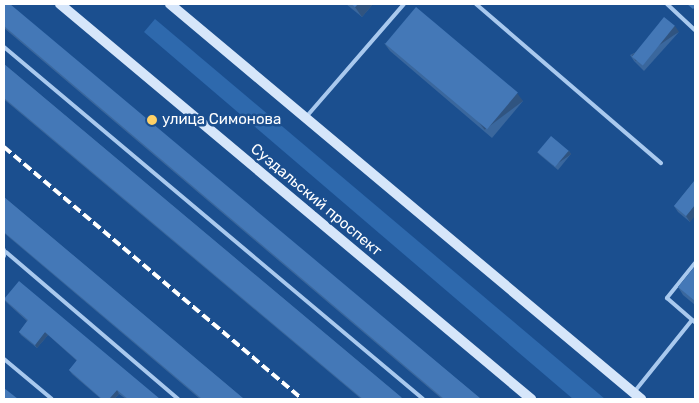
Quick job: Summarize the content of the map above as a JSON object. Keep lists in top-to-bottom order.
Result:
{
  "streets": {
    "main road": ["Суздальский проспект"]
  },
  "places": ["улица Симонова"]
}
